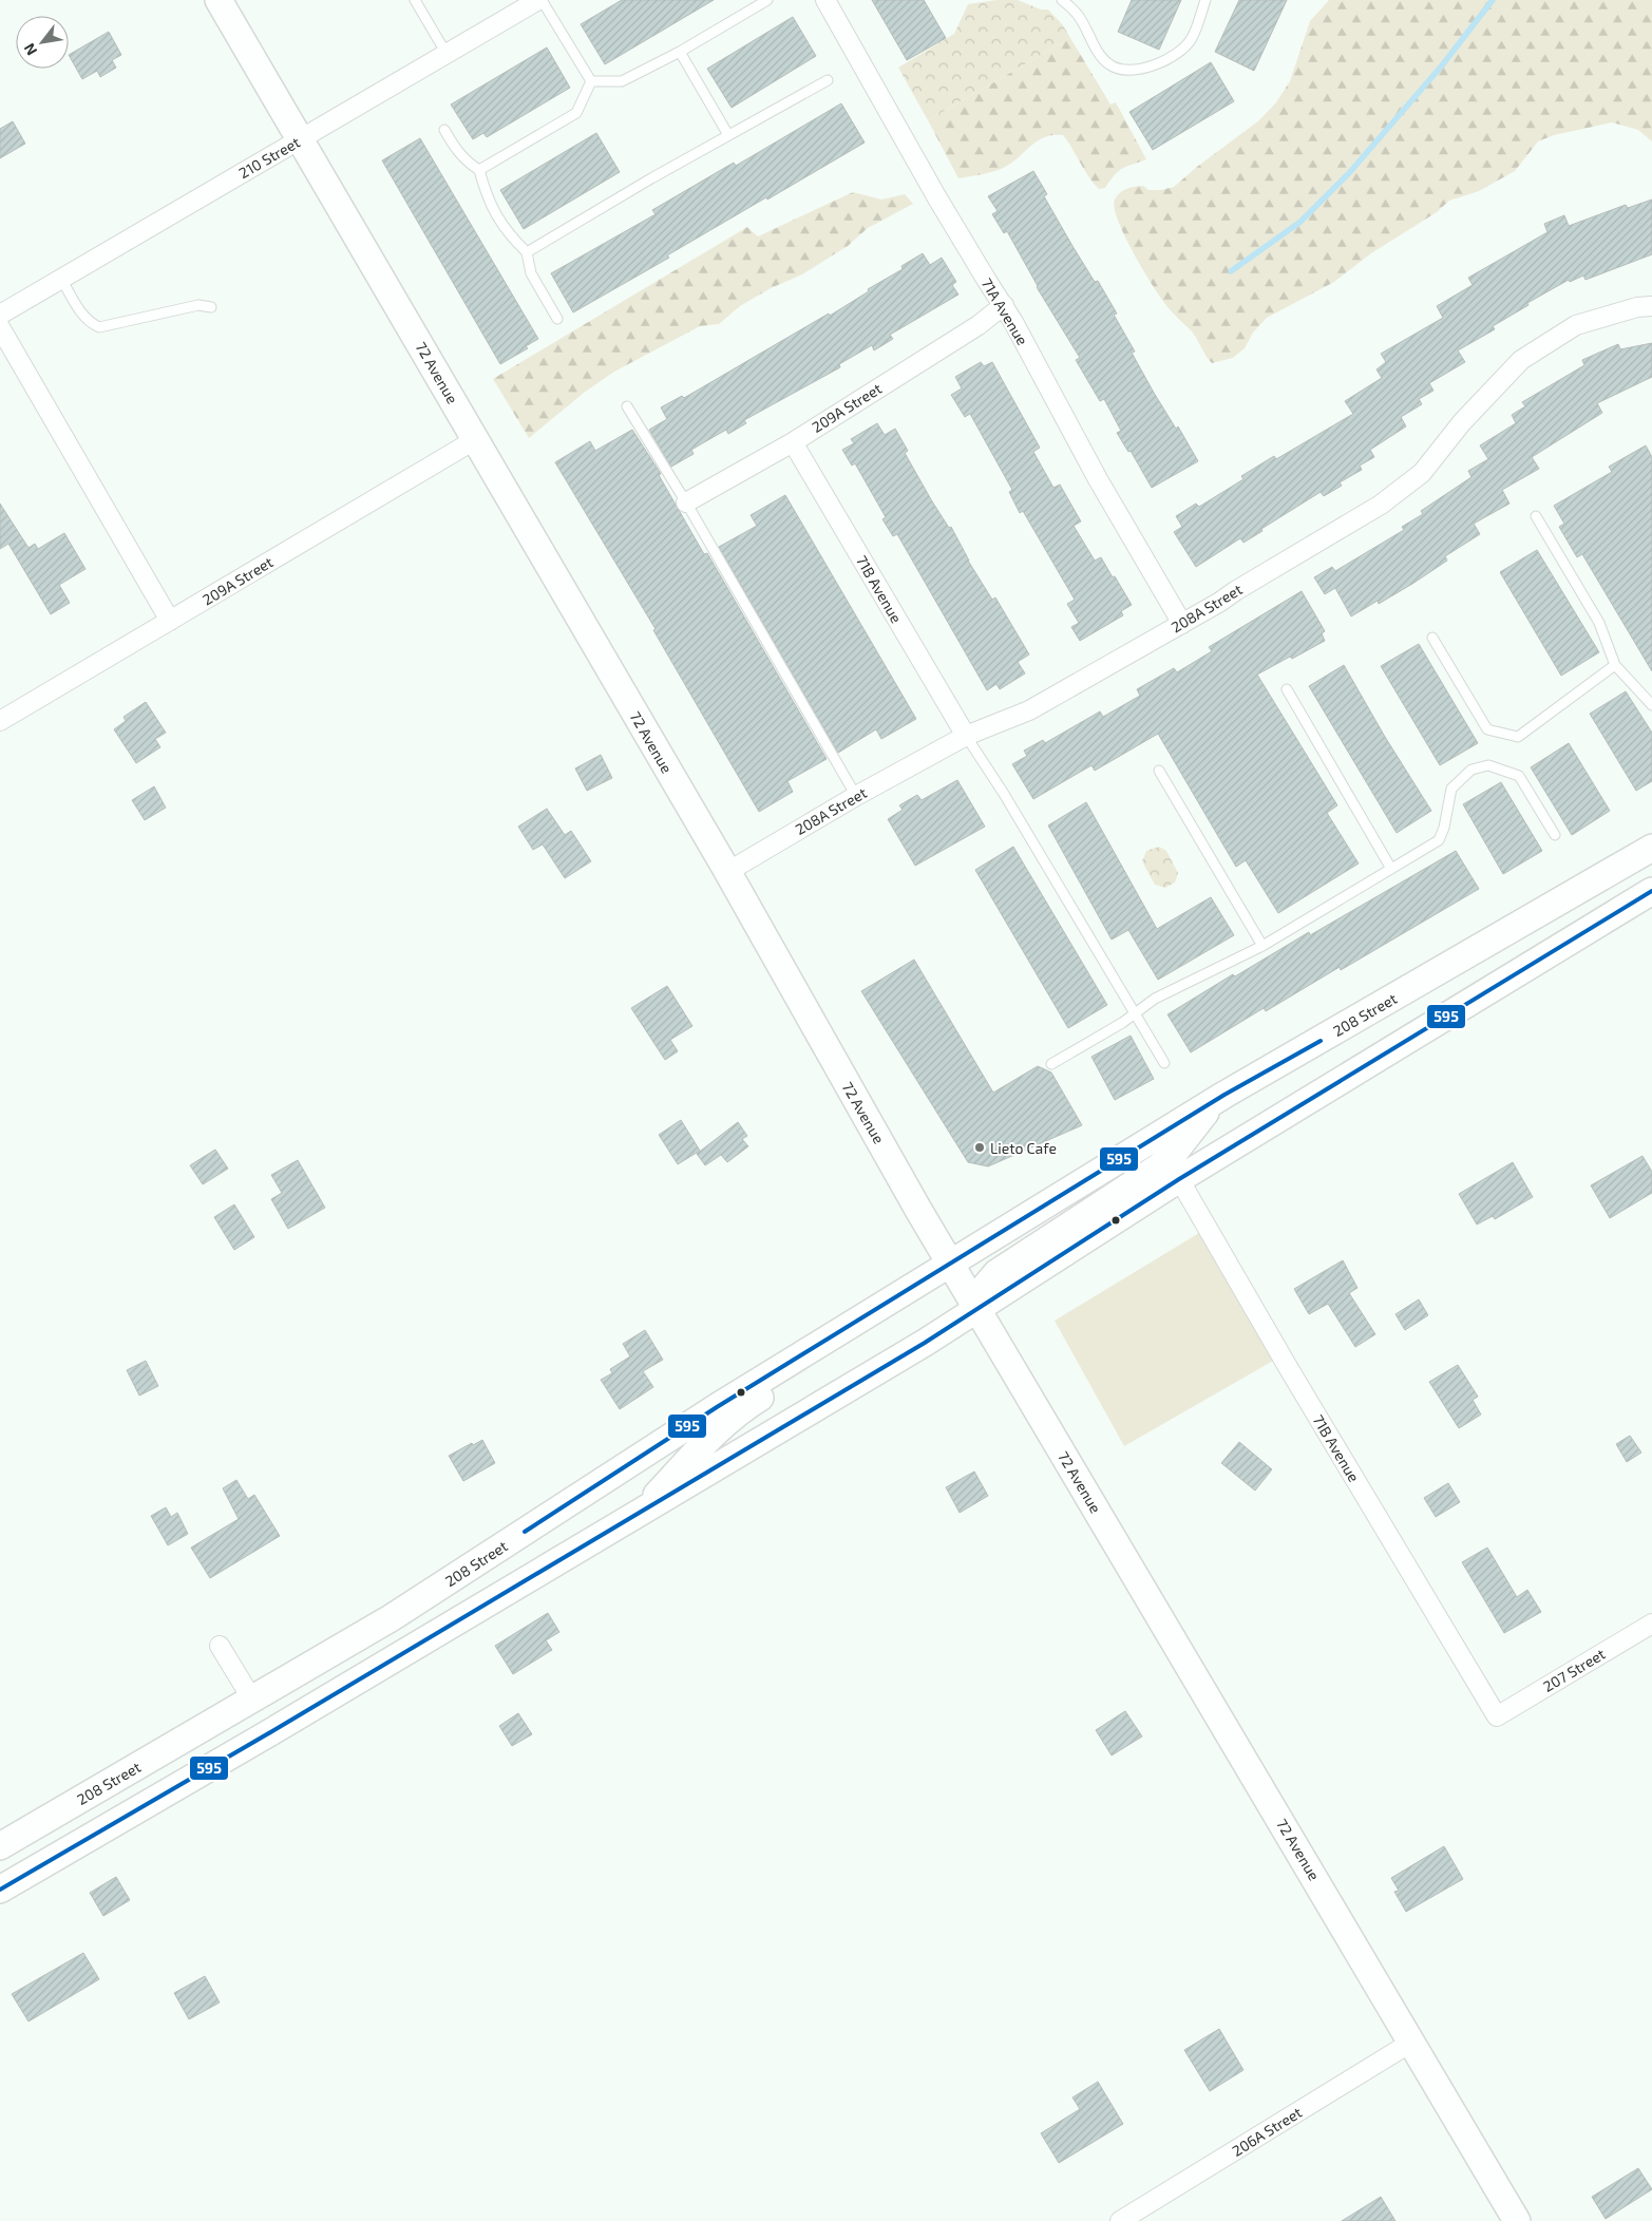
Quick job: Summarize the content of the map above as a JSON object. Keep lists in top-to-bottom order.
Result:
{
  "streets": {
    "main road": ["72 Avenue", "208 Street"],
    "street": [
      "210 Street",
      "71A Avenue",
      "209A Street",
      "71B Avenue",
      "208A Street",
      "207 Street",
      "206A Street"
    ]
  },
  "crossings": [
    ["210 Street", "72 Avenue"],
    ["71A Avenue", "209A Street"],
    ["71A Avenue", "208A Street"],
    ["72 Avenue", "209A Street"],
    ["72 Avenue", "208A Street"],
    ["72 Avenue", "208 Street"],
    ["72 Avenue", "206A Street"],
    ["209A Street", "71B Avenue"],
    ["71B Avenue", "208A Street"],
    ["71B Avenue", "207 Street"]
  ],
  "places": ["Lieto Cafe"],
  "lines": ["transit line 595"],
  "north": "bottom left"
}
